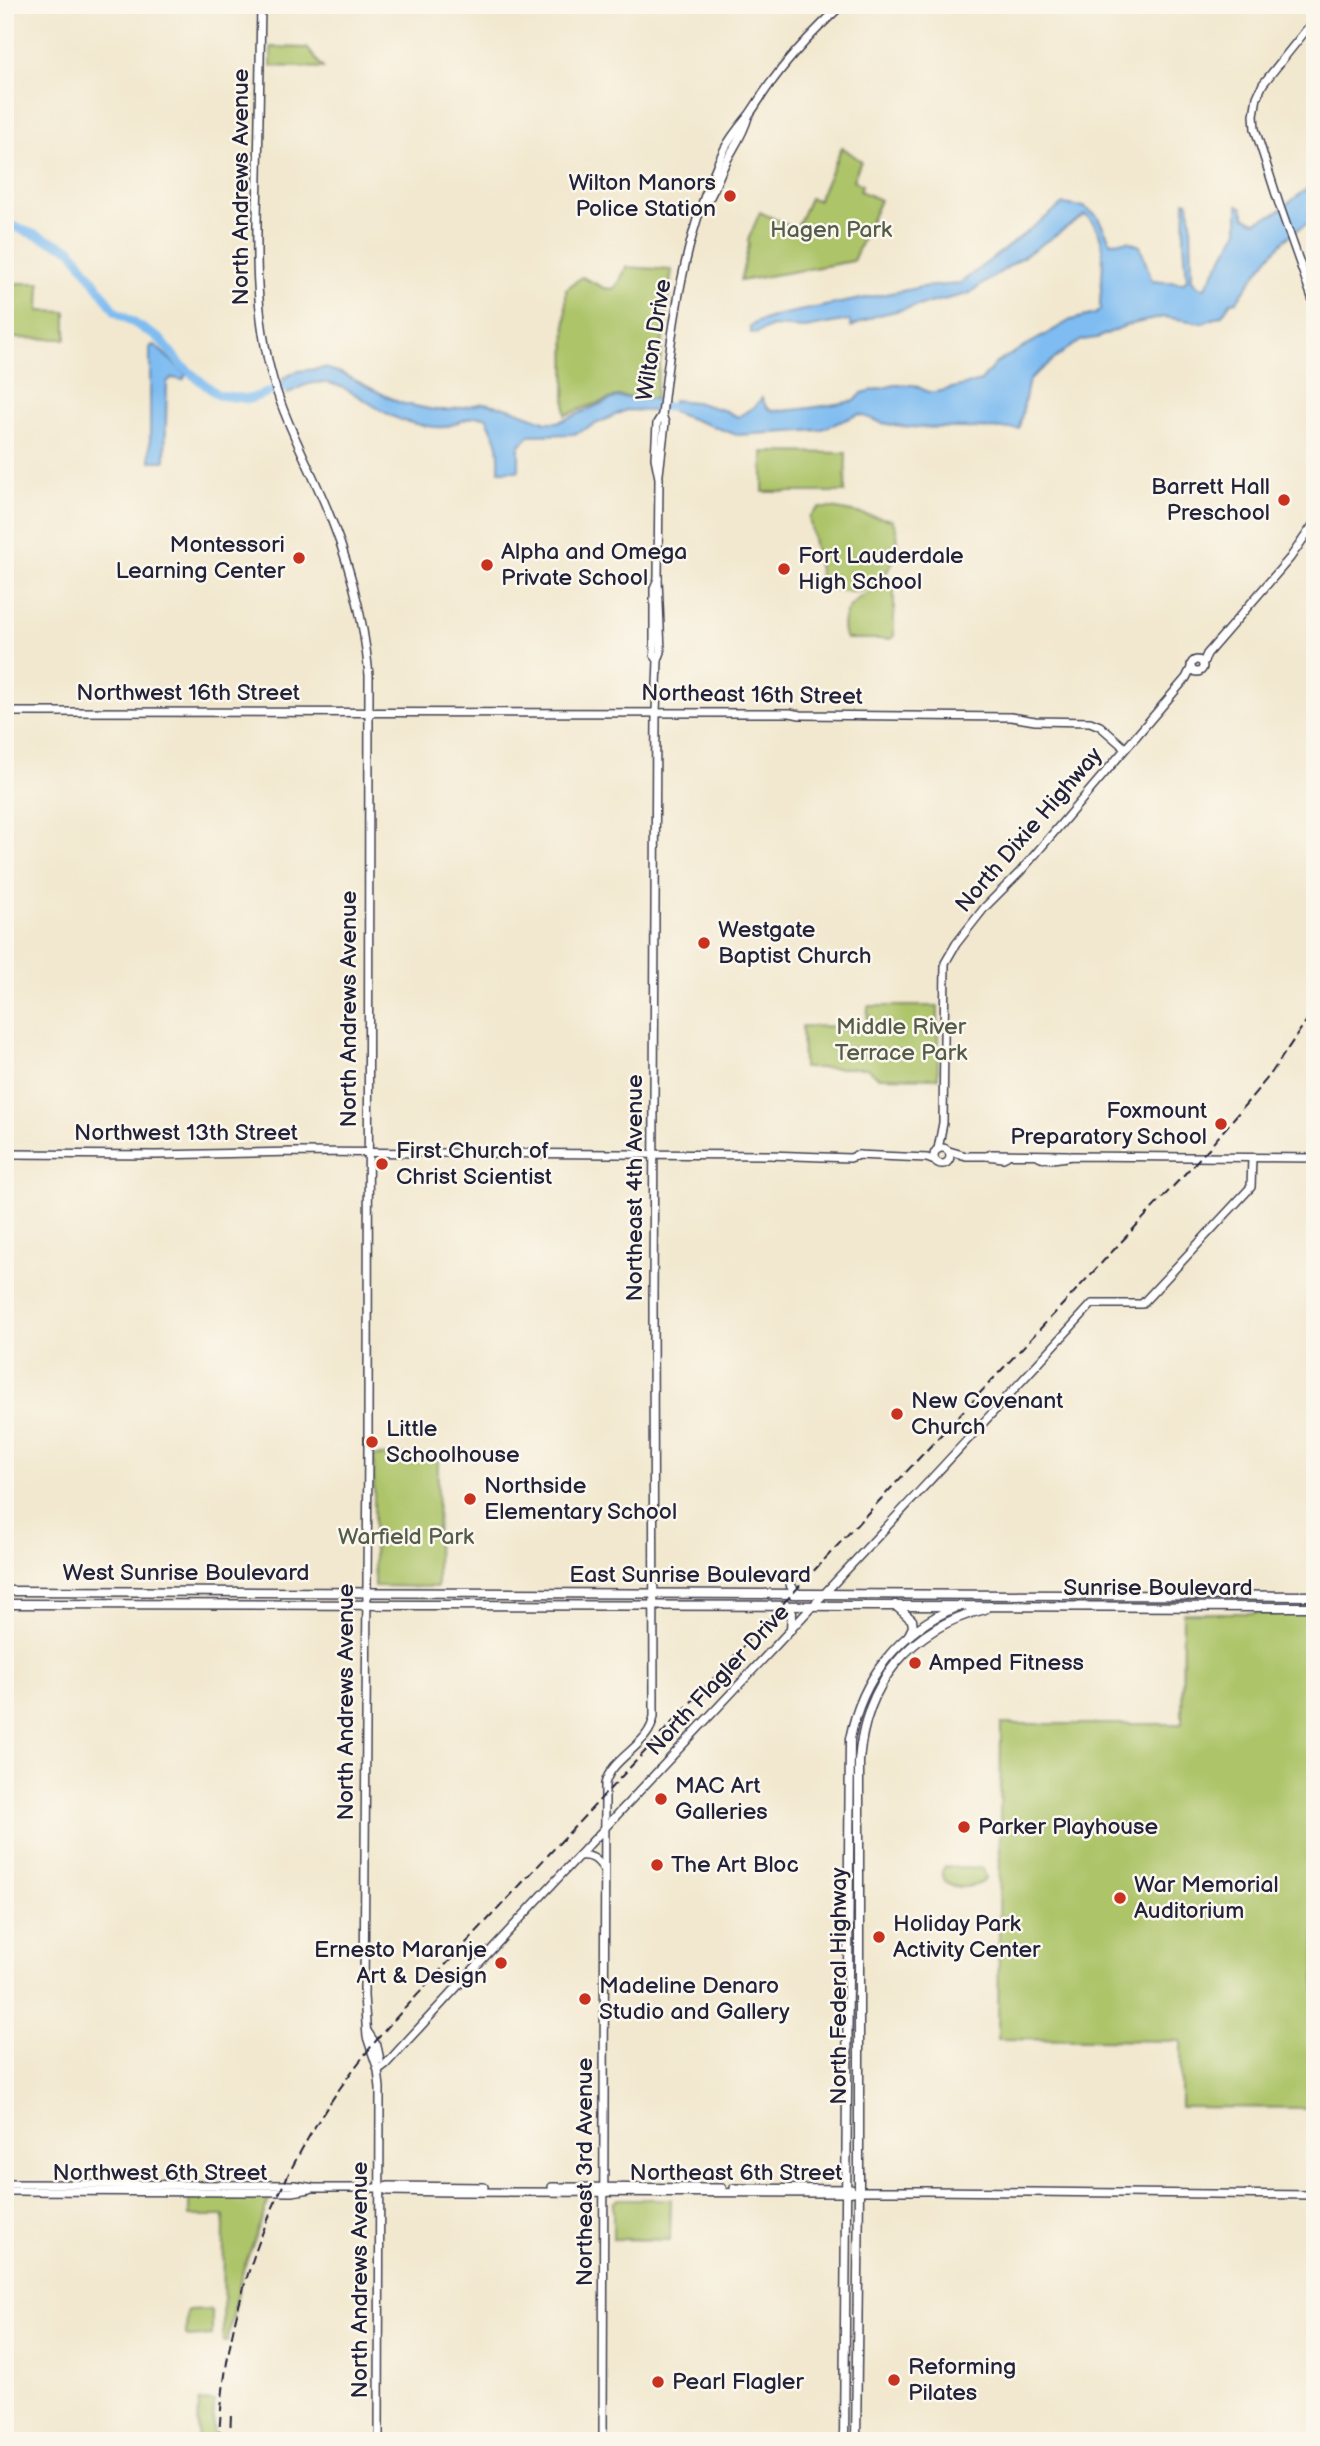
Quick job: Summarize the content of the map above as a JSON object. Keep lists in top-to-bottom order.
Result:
{
  "streets": {
    "main road": [
      "West Sunrise Boulevard",
      "East Sunrise Boulevard",
      "Sunrise Boulevard",
      "North Federal Highway"
    ],
    "street": [
      "North Andrews Avenue",
      "Wilton Drive",
      "Northwest 16th Street",
      "Northeast 16th Street",
      "North Dixie Highway",
      "Northwest 13th Street",
      "Northeast 4th Avenue",
      "North Flagler Drive",
      "Northeast 3rd Avenue",
      "Northwest 6th Street",
      "Northeast 6th Street"
    ]
  },
  "crossings": [
    ["North Andrews Avenue", "Northwest 16th Street"],
    ["North Andrews Avenue", "Northeast 16th Street"],
    ["North Andrews Avenue", "Northwest 13th Street"],
    ["North Andrews Avenue", "West Sunrise Boulevard"],
    ["North Andrews Avenue", "East Sunrise Boulevard"],
    ["North Andrews Avenue", "North Flagler Drive"],
    ["North Andrews Avenue", "Northwest 6th Street"],
    ["North Andrews Avenue", "Northeast 6th Street"],
    ["Wilton Drive", "Northeast 4th Avenue"],
    ["Northwest 16th Street", "Northeast 16th Street"],
    ["Northeast 16th Street", "North Dixie Highway"],
    ["Northeast 16th Street", "Northeast 4th Avenue"],
    ["North Dixie Highway", "Northwest 13th Street"],
    ["Northwest 13th Street", "Northeast 4th Avenue"],
    ["Northwest 13th Street", "North Flagler Drive"],
    ["Northeast 4th Avenue", "East Sunrise Boulevard"],
    ["Northeast 4th Avenue", "Northeast 3rd Avenue"],
    ["West Sunrise Boulevard", "East Sunrise Boulevard"],
    ["East Sunrise Boulevard", "Sunrise Boulevard"],
    ["East Sunrise Boulevard", "North Flagler Drive"],
    ["East Sunrise Boulevard", "North Federal Highway"],
    ["Sunrise Boulevard", "North Federal Highway"],
    ["North Flagler Drive", "Northeast 3rd Avenue"],
    ["North Federal Highway", "Northeast 6th Street"],
    ["Northeast 3rd Avenue", "Northeast 6th Street"],
    ["Northwest 6th Street", "Northeast 6th Street"]
  ],
  "parks": ["Hagen Park", "Middle River Terrace Park", "Warfield Park"],
  "places": [
    "Wilton Manors Police Station",
    "Barrett Hall Preschool",
    "Montessori Learning Center",
    "Alpha and Omega Private School",
    "Fort Lauderdale High School",
    "Westgate Baptist Church",
    "Foxmount Preparatory School",
    "First Church of Christ Scientist",
    "New Covenant Church",
    "Little Schoolhouse",
    "Northside Elementary School",
    "Amped Fitness",
    "MAC Art Galleries",
    "Parker Playhouse",
    "The Art Bloc",
    "War Memorial Auditorium",
    "Holiday Park Activity Center",
    "Ernesto Maranje Art & Design",
    "Madeline Denaro Studio and Gallery",
    "Reforming Pilates",
    "Pearl Flagler"
  ]
}
